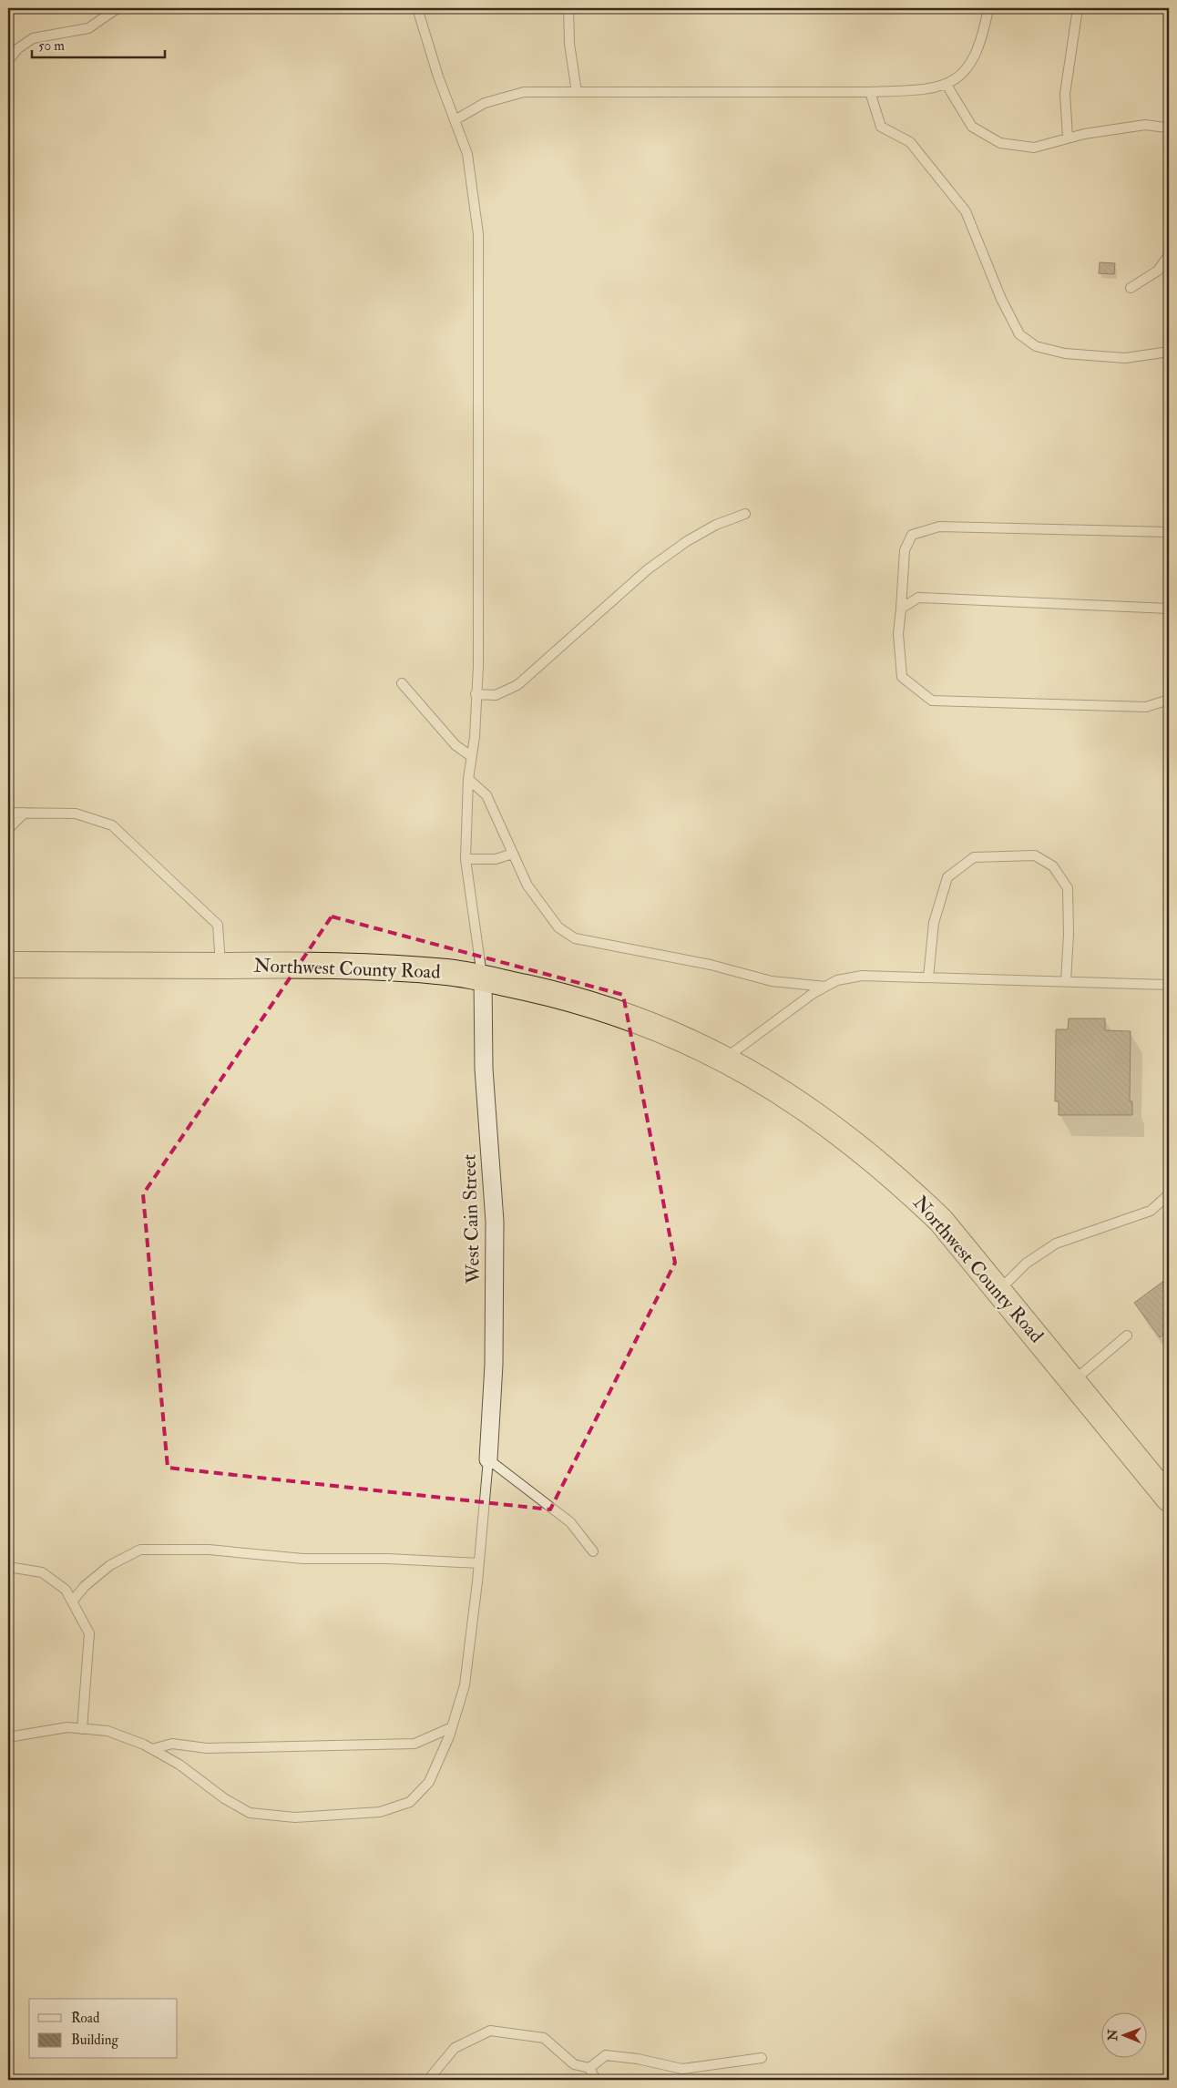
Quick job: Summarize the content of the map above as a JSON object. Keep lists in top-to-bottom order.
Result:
{
  "streets": {
    "highway": ["Northwest County Road"],
    "street": ["West Cain Street"]
  },
  "crossings": [
    ["Northwest County Road", "West Cain Street"]
  ],
  "legend": ["Road", "Building"],
  "scale_bar": "50 m",
  "north": "left"
}
